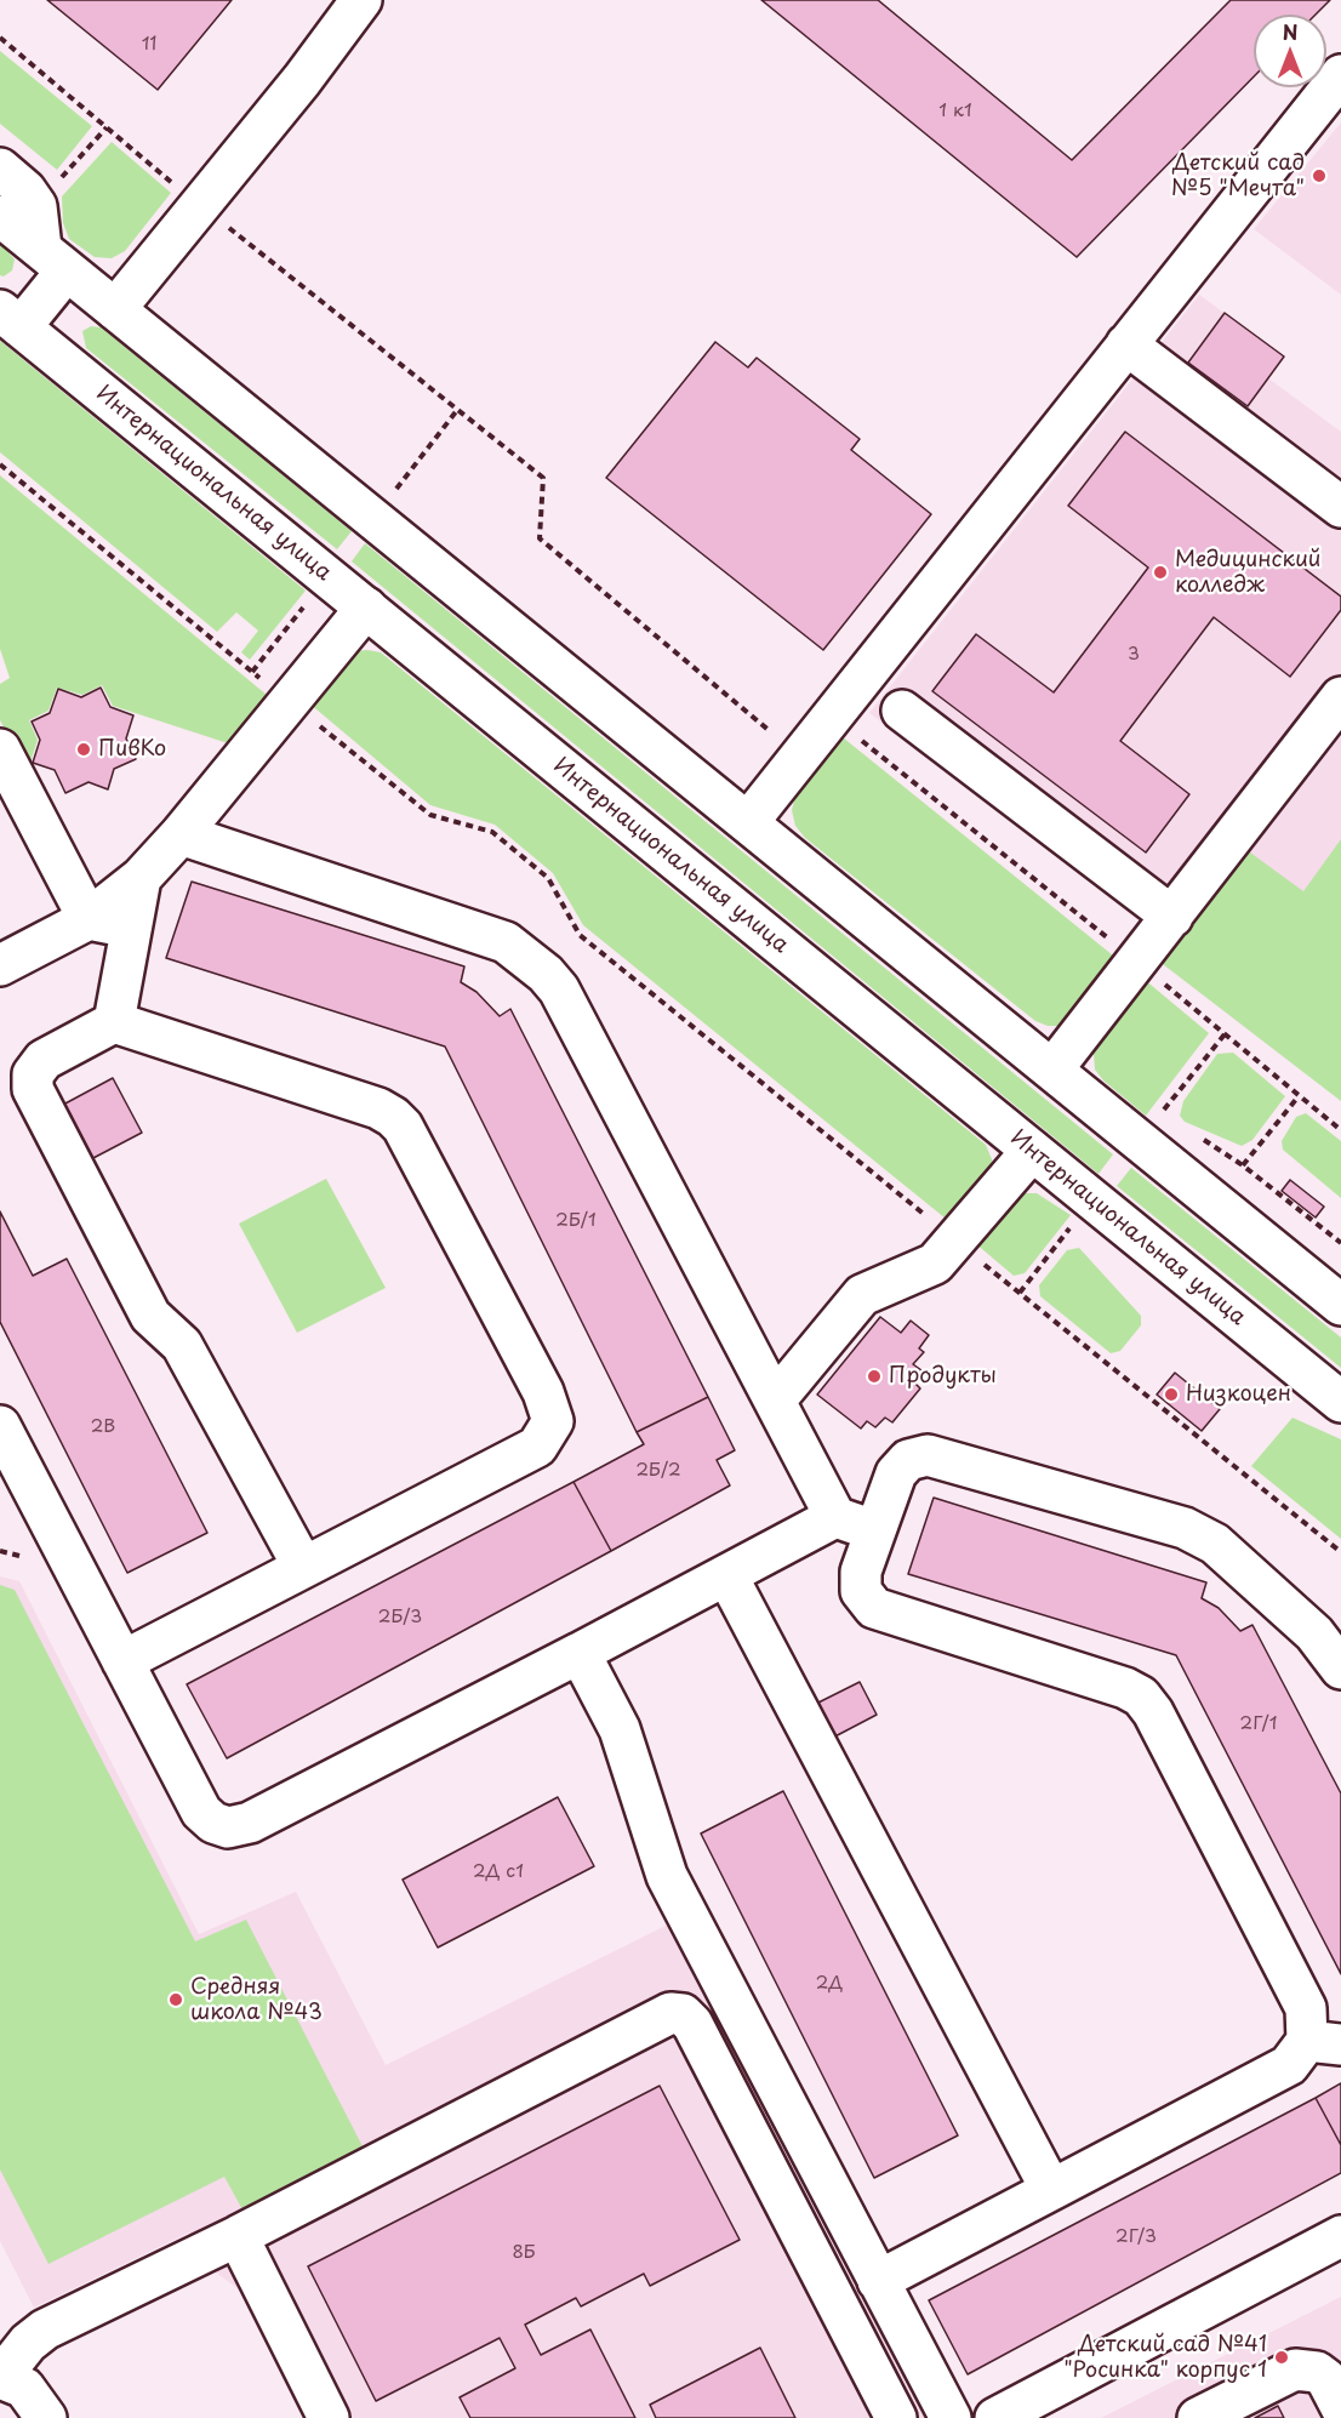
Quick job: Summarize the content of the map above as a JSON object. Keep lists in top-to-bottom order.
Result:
{
  "streets": {
    "main road": ["Интернациональная улица"]
  },
  "places": [
    "Детский сад №5 \"Мечта\"",
    "Медицинский колледж",
    "ПивКо",
    "Продукты",
    "Низкоцен",
    "Средняя школа №43",
    "Детский сад №41 \"Росинка\" корпус 1"
  ],
  "house_numbers": [
    "11",
    "1 к1",
    "3",
    "2Б/1",
    "2В",
    "2Б/2",
    "2Б/3",
    "2Г/1",
    "2Д с1",
    "2Д",
    "2Г/3",
    "8Б"
  ],
  "north": "top"
}
